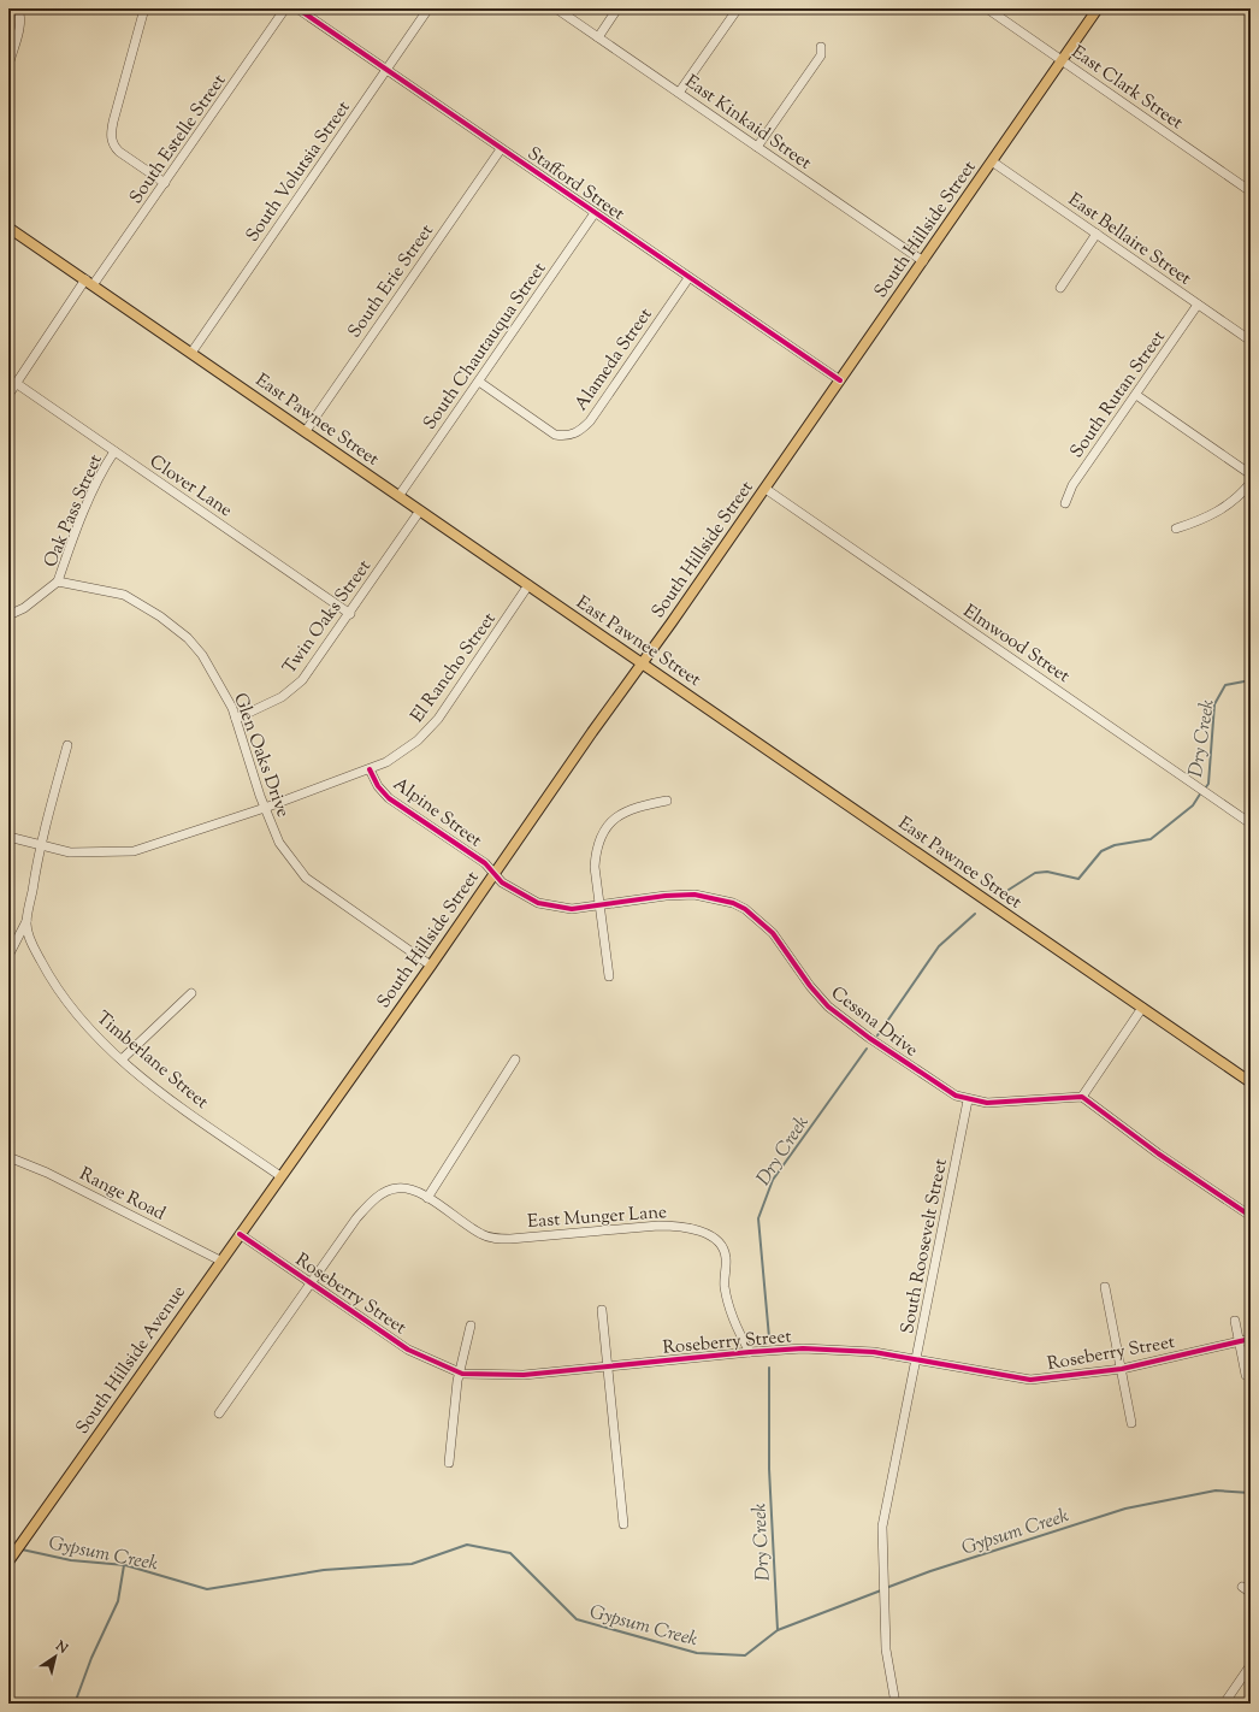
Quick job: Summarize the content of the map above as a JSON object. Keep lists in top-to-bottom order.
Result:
{
  "streets": {
    "main road": ["South Hillside Street", "East Pawnee Street", "South Hillside Avenue"],
    "street": [
      "East Clark Street",
      "East Kinkaid Street",
      "South Estelle Street",
      "South Volutsia Street",
      "Stafford Street",
      "East Bellaire Street",
      "South Erie Street",
      "South Chautauqua Street",
      "Alameda Street",
      "South Rutan Street",
      "Clover Lane",
      "Oak Pass Street",
      "Twin Oaks Street",
      "Elmwood Street",
      "El Rancho Street",
      "Glen Oaks Drive",
      "Alpine Street",
      "Cessna Drive",
      "Timberlane Street",
      "Range Road",
      "East Munger Lane",
      "South Roosevelt Street",
      "Roseberry Street"
    ]
  },
  "crossings": [
    ["East Clark Street", "South Hillside Street"],
    ["East Kinkaid Street", "South Hillside Street"],
    ["South Estelle Street", "East Pawnee Street"],
    ["South Estelle Street", "Clover Lane"],
    ["South Volutsia Street", "Stafford Street"],
    ["South Volutsia Street", "East Pawnee Street"],
    ["Stafford Street", "South Hillside Street"],
    ["Stafford Street", "South Erie Street"],
    ["Stafford Street", "South Chautauqua Street"],
    ["Stafford Street", "Alameda Street"],
    ["South Hillside Street", "East Bellaire Street"],
    ["South Hillside Street", "East Pawnee Street"],
    ["South Hillside Street", "Elmwood Street"],
    ["South Hillside Street", "Glen Oaks Drive"],
    ["South Hillside Street", "Alpine Street"],
    ["South Hillside Street", "Cessna Drive"],
    ["South Hillside Street", "Timberlane Street"],
    ["South Hillside Street", "South Hillside Avenue"],
    ["East Bellaire Street", "South Rutan Street"],
    ["South Erie Street", "East Pawnee Street"],
    ["South Chautauqua Street", "Alameda Street"],
    ["South Chautauqua Street", "East Pawnee Street"],
    ["East Pawnee Street", "Twin Oaks Street"],
    ["East Pawnee Street", "El Rancho Street"],
    ["Clover Lane", "Oak Pass Street"],
    ["Clover Lane", "Twin Oaks Street"],
    ["Oak Pass Street", "Glen Oaks Drive"],
    ["Twin Oaks Street", "Glen Oaks Drive"],
    ["El Rancho Street", "Glen Oaks Drive"],
    ["El Rancho Street", "Alpine Street"],
    ["El Rancho Street", "Timberlane Street"],
    ["Alpine Street", "Cessna Drive"],
    ["Cessna Drive", "South Roosevelt Street"],
    ["Timberlane Street", "South Hillside Avenue"],
    ["Range Road", "South Hillside Avenue"],
    ["East Munger Lane", "Roseberry Street"],
    ["South Roosevelt Street", "Roseberry Street"],
    ["Roseberry Street", "South Hillside Avenue"]
  ],
  "water": ["Dry Creek", "Gypsum Creek"],
  "north": "top right"
}
